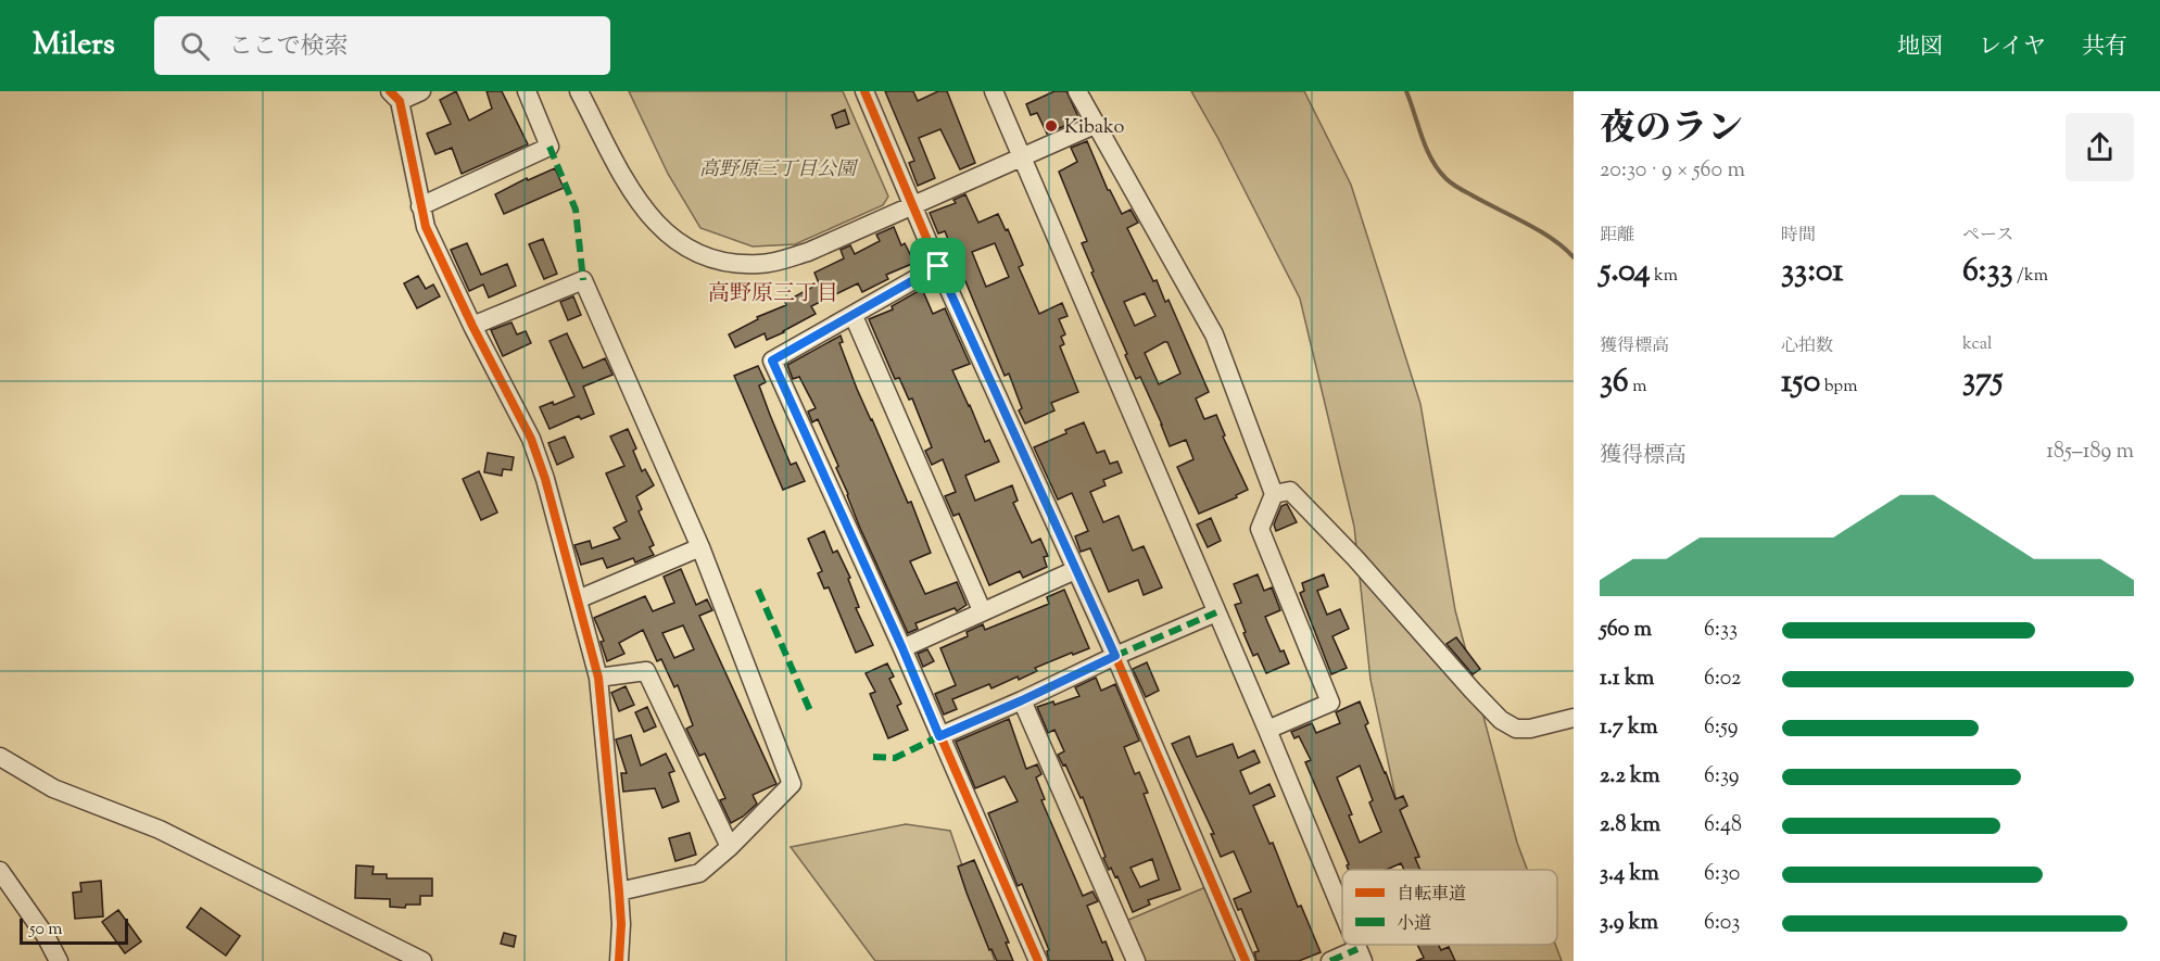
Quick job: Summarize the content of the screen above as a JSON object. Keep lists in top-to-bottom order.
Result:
{
  "districts": ["高野原三丁目"],
  "parks": ["高野原三丁目公園"],
  "places": ["Kibako"],
  "legend": ["自転車道", "小道"],
  "scale_bar": "50 m",
  "page": {
    "header": "Milers",
    "search": "ここで検索",
    "nav": ["地図", "レイヤ", "共有"],
    "heading": ["夜のラン", "20:30 · 9 × 560 m"],
    "stats": [
      ["距離", "5.04 km"],
      ["時間", "33:01"],
      ["ペース", "6:33 /km"],
      ["獲得標高", "36 m"],
      ["心拍数", "150 bpm"],
      ["kcal", "375"]
    ],
    "chart": ["獲得標高", "185–189 m"],
    "list": [
      {
        "name": "560 m",
        "note": "6:33"
      },
      {
        "name": "1.1 km",
        "note": "6:02"
      },
      {
        "name": "1.7 km",
        "note": "6:59"
      },
      {
        "name": "2.2 km",
        "note": "6:39"
      },
      {
        "name": "2.8 km",
        "note": "6:48"
      },
      {
        "name": "3.4 km",
        "note": "6:30"
      },
      {
        "name": "3.9 km",
        "note": "6:03"
      }
    ],
    "scale": "50 m"
  }
}
